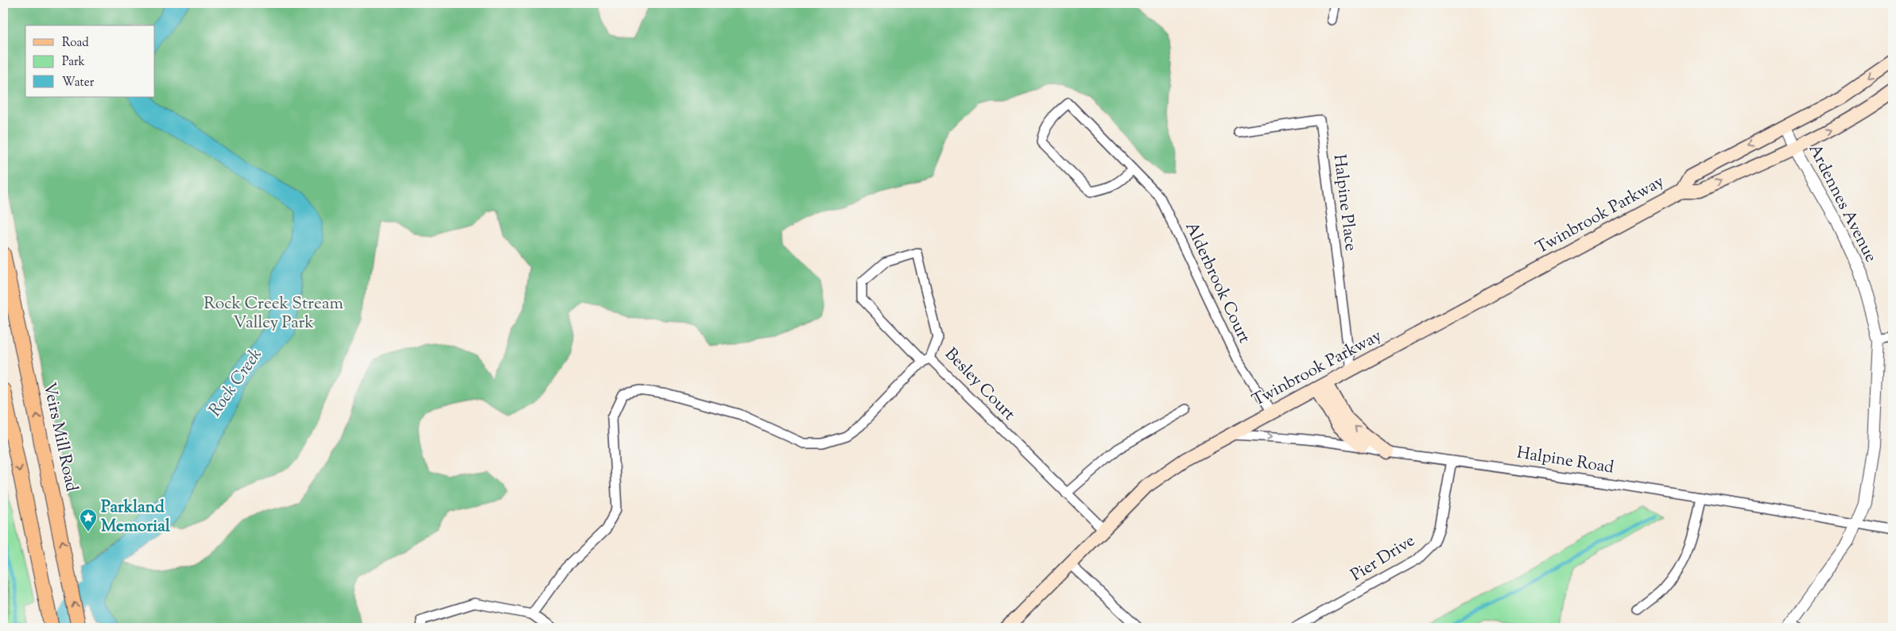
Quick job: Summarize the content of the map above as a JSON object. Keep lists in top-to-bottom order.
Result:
{
  "streets": {
    "main road": ["Twinbrook Parkway", "Veirs Mill Road"],
    "street": [
      "Halpine Place",
      "Ardennes Avenue",
      "Alderbrook Court",
      "Besley Court",
      "Halpine Road",
      "Pier Drive"
    ]
  },
  "crossings": [
    ["Halpine Place", "Twinbrook Parkway"],
    ["Ardennes Avenue", "Twinbrook Parkway"],
    ["Ardennes Avenue", "Halpine Road"],
    ["Twinbrook Parkway", "Alderbrook Court"],
    ["Twinbrook Parkway", "Besley Court"],
    ["Twinbrook Parkway", "Halpine Road"],
    ["Halpine Road", "Pier Drive"]
  ],
  "water": ["Rock Creek"],
  "parks": ["Rock Creek Stream Valley Park"],
  "places": {
    "place": ["Parkland Memorial"]
  },
  "legend": ["Road", "Park", "Water"]
}
